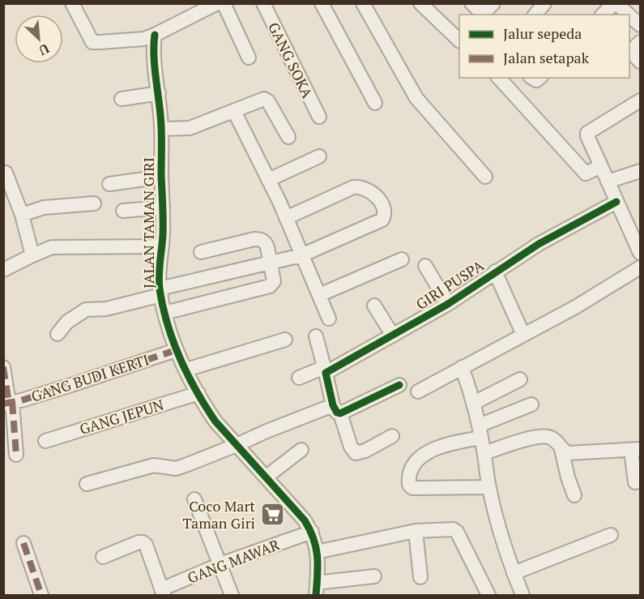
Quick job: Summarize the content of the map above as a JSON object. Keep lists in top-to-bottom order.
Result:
{
  "streets": {
    "street": [
      "GANG SOKA",
      "JALAN TAMAN GIRI",
      "GIRI PUSPA",
      "GANG BUDI KERTI",
      "GANG JEPUN",
      "GANG MAWAR"
    ]
  },
  "crossings": [
    ["JALAN TAMAN GIRI", "GANG BUDI KERTI"],
    ["JALAN TAMAN GIRI", "GANG JEPUN"],
    ["JALAN TAMAN GIRI", "GANG MAWAR"]
  ],
  "places": {
    "supermarket": ["Coco Mart Taman Giri"]
  },
  "legend": ["Jalur sepeda", "Jalan setapak"],
  "north": "bottom right"
}
